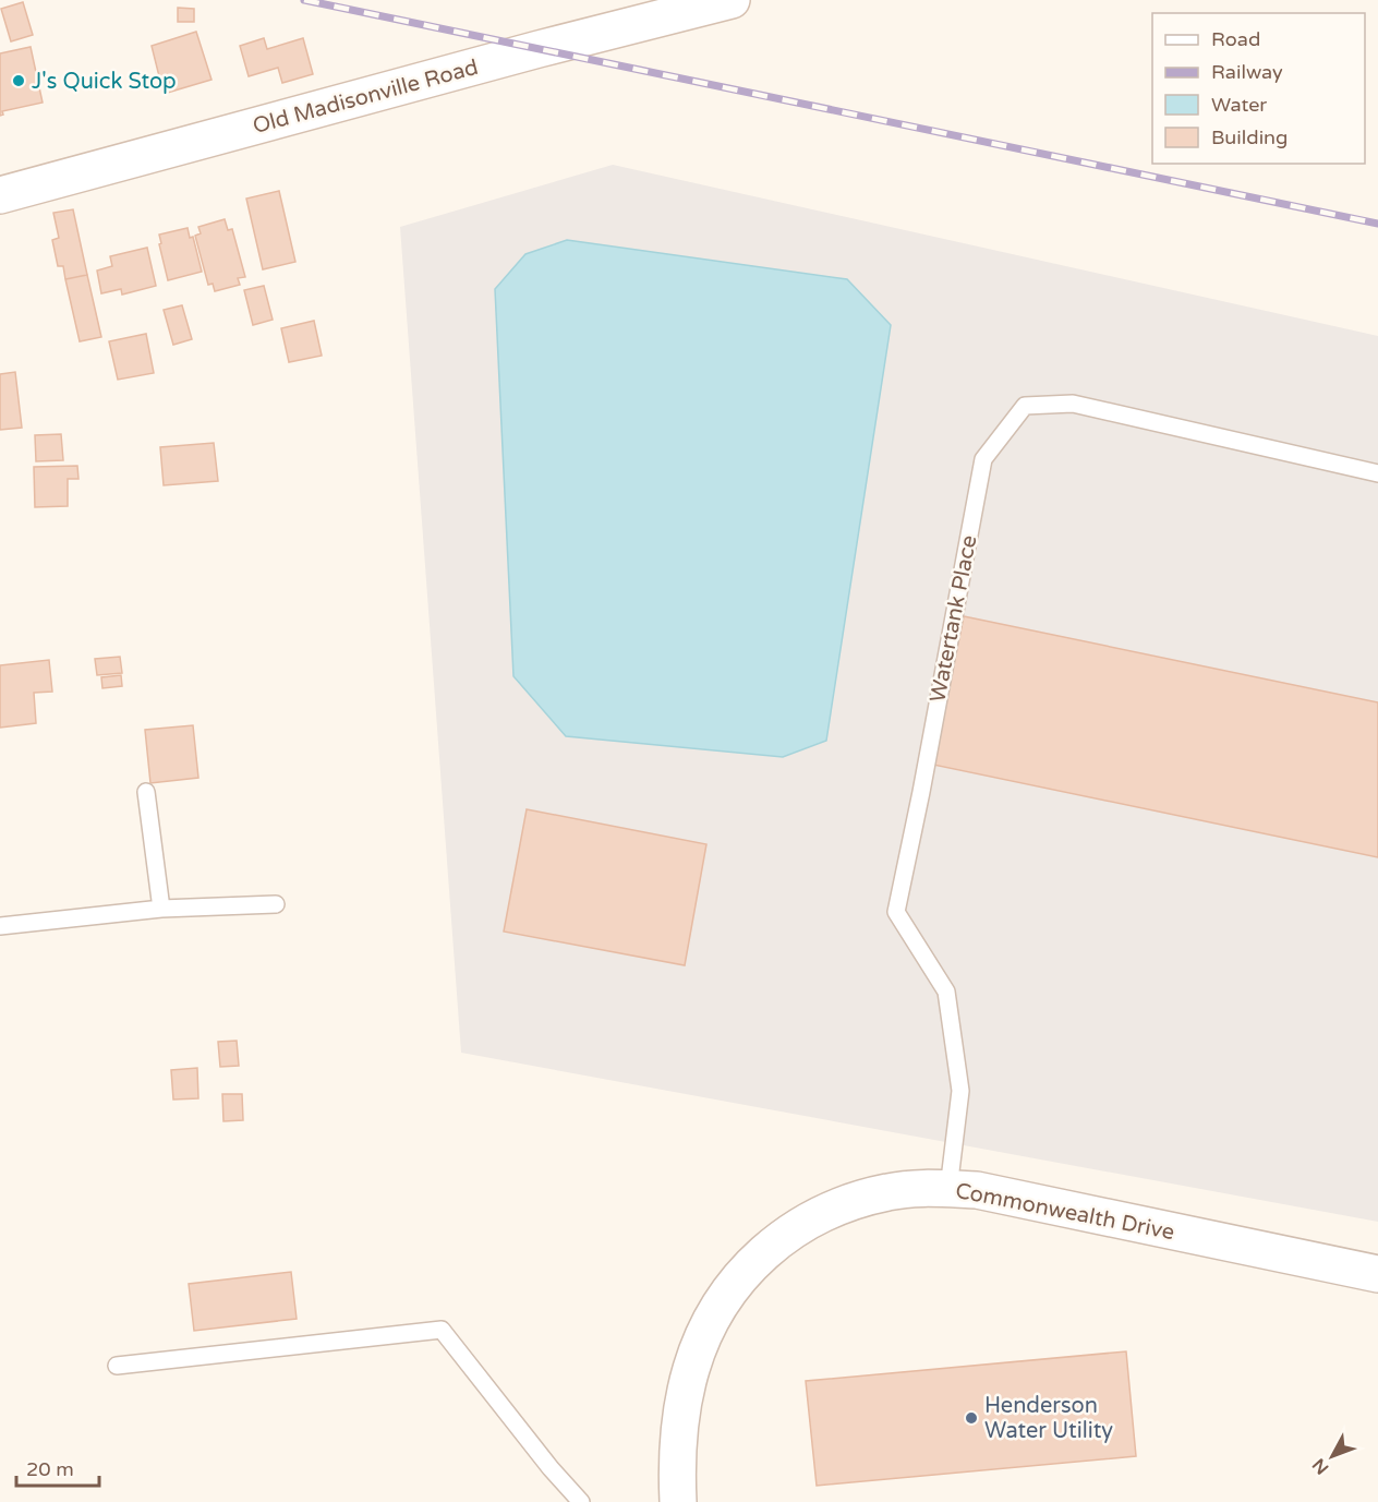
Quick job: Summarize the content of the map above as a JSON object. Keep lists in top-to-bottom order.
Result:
{
  "streets": {
    "street": ["Old Madisonville Road", "Commonwealth Drive"],
    "lane": ["Watertank Place"]
  },
  "crossings": [
    ["Watertank Place", "Commonwealth Drive"]
  ],
  "places": ["J's Quick Stop", "Henderson Water Utility"],
  "legend": [
    "Road",
    "Railway",
    "Water",
    "Building"
  ],
  "scale_bar": "20 m",
  "north": "bottom left"
}
